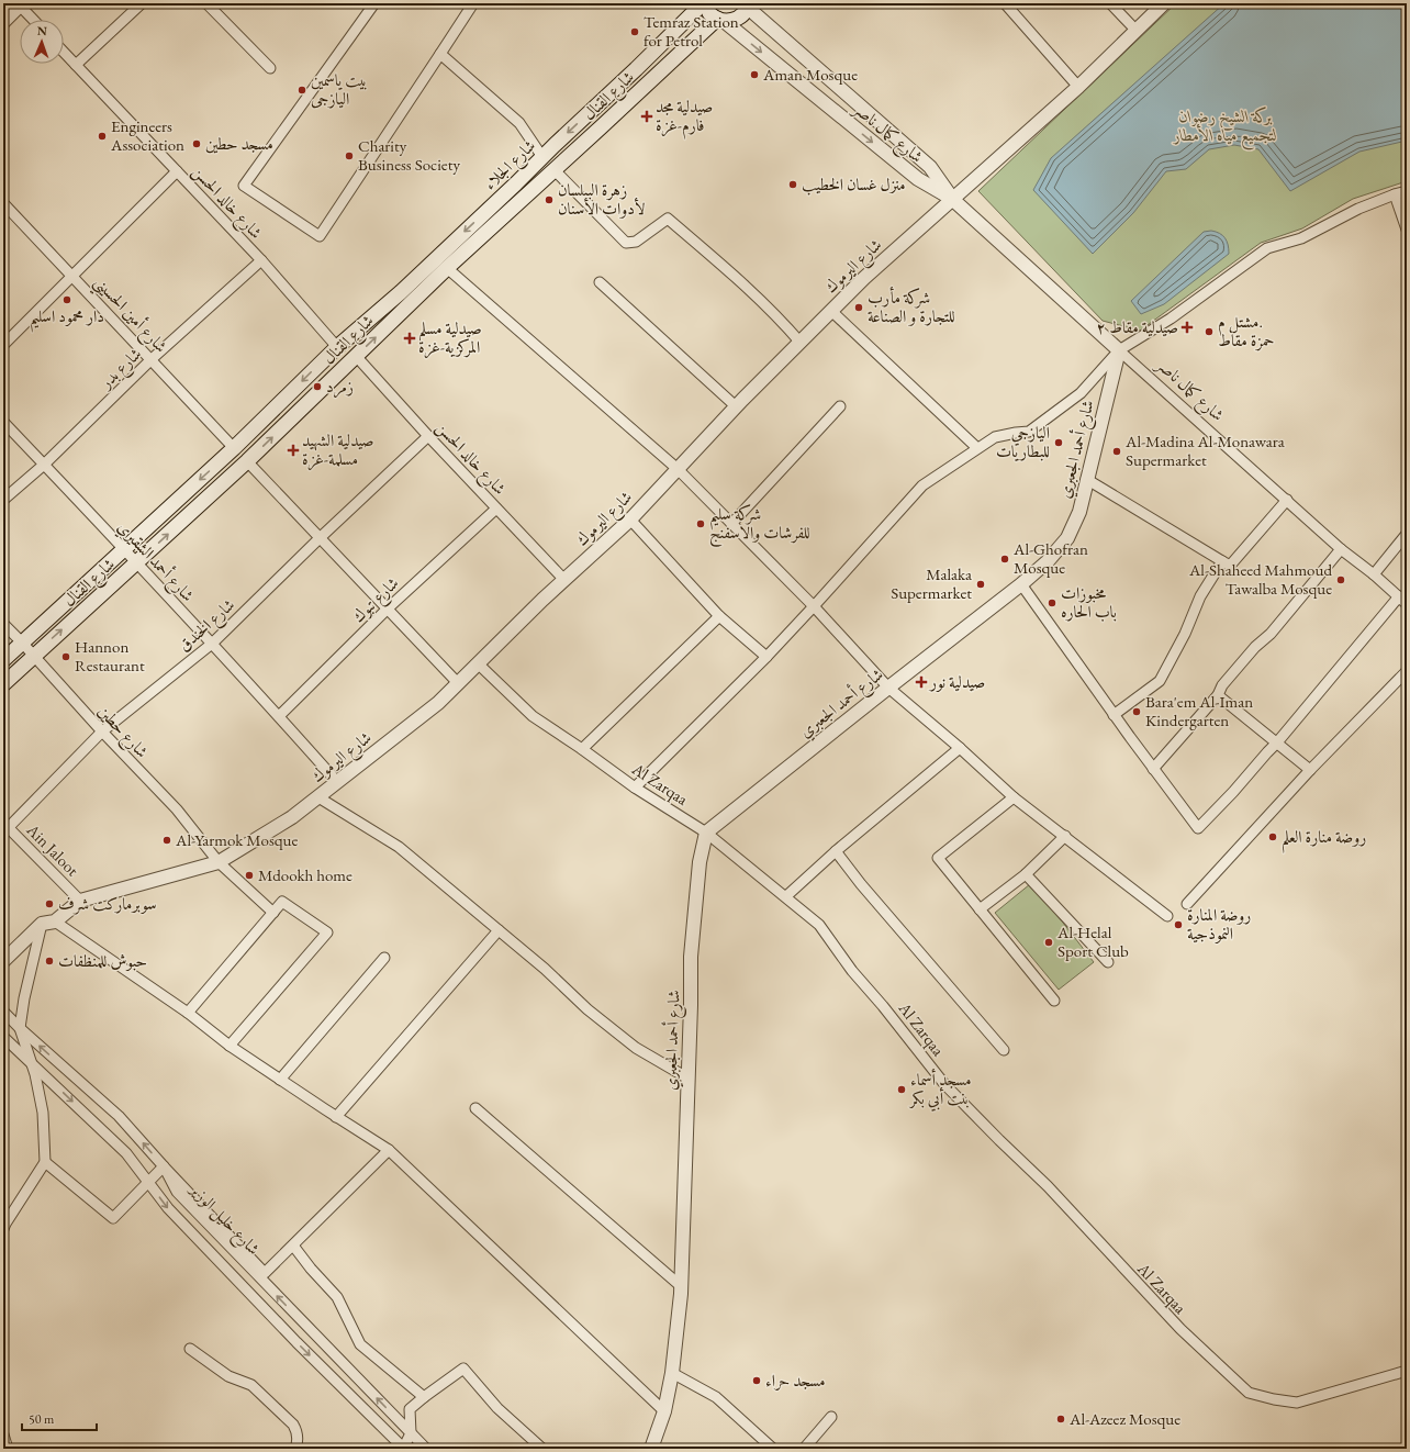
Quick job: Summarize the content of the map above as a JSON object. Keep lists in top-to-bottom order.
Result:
{
  "streets": {
    "main road": ["شارع القنال", "شارع الجلاء"],
    "street": [
      "شارع كمال ناصر",
      "شارع خالد الحسن",
      "شارع اليرموك",
      "شارع أمين الحسيني",
      "شارع بدر",
      "شارع أحمد الجعبري",
      "شارع أحمد الشقيري",
      "شارع تبوك",
      "شارع الخندق",
      "شارع حطين",
      "Al Zarqaa",
      "Ain Jaloot",
      "شارع خليل الوزير"
    ]
  },
  "crossings": [
    ["شارع القنال", "شارع كمال ناصر"],
    ["شارع القنال", "شارع الجلاء"],
    ["شارع القنال", "شارع خالد الحسن"],
    ["شارع القنال", "شارع أمين الحسيني"],
    ["شارع القنال", "شارع أحمد الشقيري"],
    ["شارع القنال", "شارع حطين"],
    ["شارع كمال ناصر", "شارع اليرموك"],
    ["شارع كمال ناصر", "شارع أحمد الجعبري"],
    ["شارع الجلاء", "شارع خالد الحسن"],
    ["شارع خالد الحسن", "شارع اليرموك"],
    ["شارع خالد الحسن", "شارع بدر"],
    ["شارع خالد الحسن", "شارع تبوك"],
    ["شارع خالد الحسن", "شارع الخندق"],
    ["شارع اليرموك", "شارع أحمد الشقيري"],
    ["شارع اليرموك", "شارع حطين"],
    ["شارع اليرموك", "Al Zarqaa"],
    ["شارع اليرموك", "Ain Jaloot"],
    ["شارع أمين الحسيني", "شارع بدر"],
    ["شارع بدر", "شارع أحمد الشقيري"],
    ["شارع أحمد الجعبري", "Al Zarqaa"],
    ["شارع أحمد الشقيري", "شارع تبوك"],
    ["شارع أحمد الشقيري", "شارع الخندق"],
    ["شارع الخندق", "شارع حطين"],
    ["شارع الخندق", "Ain Jaloot"]
  ],
  "one_way": ["شارع الجلاء"],
  "parks": ["بركة الشيخ رضوان لتجميع مياه الأمطار"],
  "places": {
    "other": [
      "Temraz Station for Petrol",
      "Aman Mosque",
      "بيت ياسمين اليازجى",
      "Engineers Association",
      "مسجد حطين",
      "Charity Business Society",
      "منزل غسان الخطيب",
      "زهرة البيلسان لأدوات الأسنان",
      "دار محمود اسليم",
      "شركة مأرب للتجارة و الصناعة",
      "مشتل م. حمزة مقاط",
      "زمرد",
      "اليازجي للبطاريات",
      "Al-Madina Al-Monawara Supermarket",
      "شركة سليم للفرشات والاسفنج",
      "Al-Ghofran Mosque",
      "Al-Shaheed Mahmoud Tawalba Mosque",
      "Malaka Supermarket",
      "مخبوزات باب الحاره",
      "Hannon Restaurant",
      "Bara'em Al-Iman Kindergarten",
      "روضة منارة العلم",
      "Al-Yarmok Mosque",
      "Mdookh home",
      "سوبرماركت شرف",
      "روضة المنارة النموذجية",
      "Al-Helal Sport Club",
      "حبوش للمنظفات",
      "مسجد أسماء بنت أبي بكر",
      "مسجد حراء",
      "Al-Azeez Mosque"
    ],
    "health": [
      "صيدلية مجد فارم-غزة",
      "صيدلية مقاط ٢",
      "صيدلية مسلم المركزية-غزة",
      "صيدلية الشهيد مسلمة-غزة",
      "صيدلية نور"
    ]
  },
  "scale_bar": "50 m",
  "north": "top"
}
